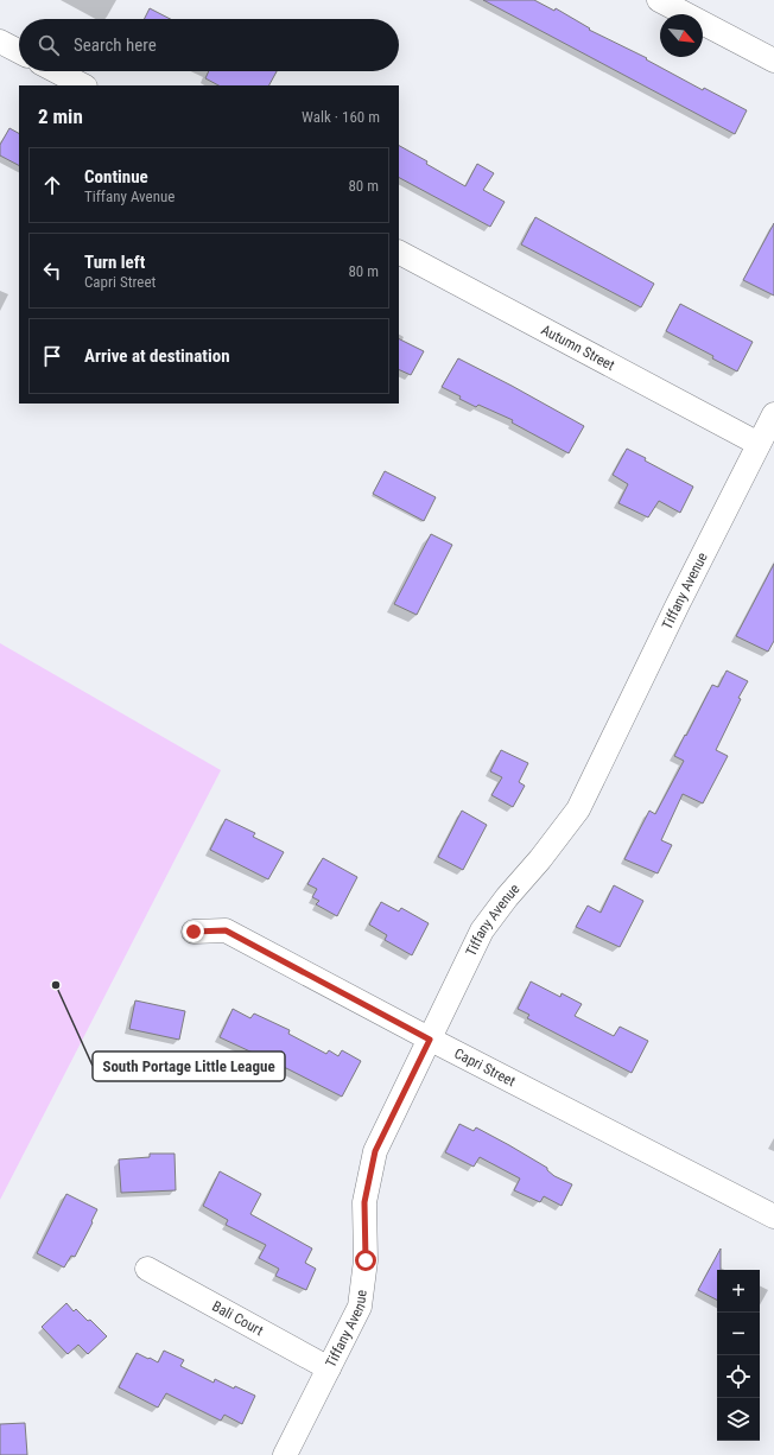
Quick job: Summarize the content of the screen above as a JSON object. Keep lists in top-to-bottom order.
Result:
{
  "streets": {
    "street": [
      "Autumn Street",
      "Tiffany Avenue",
      "Capri Street",
      "Bali Court"
    ]
  },
  "crossings": [
    ["Autumn Street", "Tiffany Avenue"],
    ["Tiffany Avenue", "Capri Street"],
    ["Tiffany Avenue", "Bali Court"]
  ],
  "places": ["South Portage Little League"],
  "north": "bottom right",
  "page": {
    "search": "Search here",
    "heading": ["2 min", "Walk · 160 m"],
    "list": [
      ["Continue", "Tiffany Avenue", "80 m"],
      ["Turn left", "Capri Street", "80 m"],
      "Arrive at destination"
    ],
    "map_buttons": ["+", "−"]
  }
}
